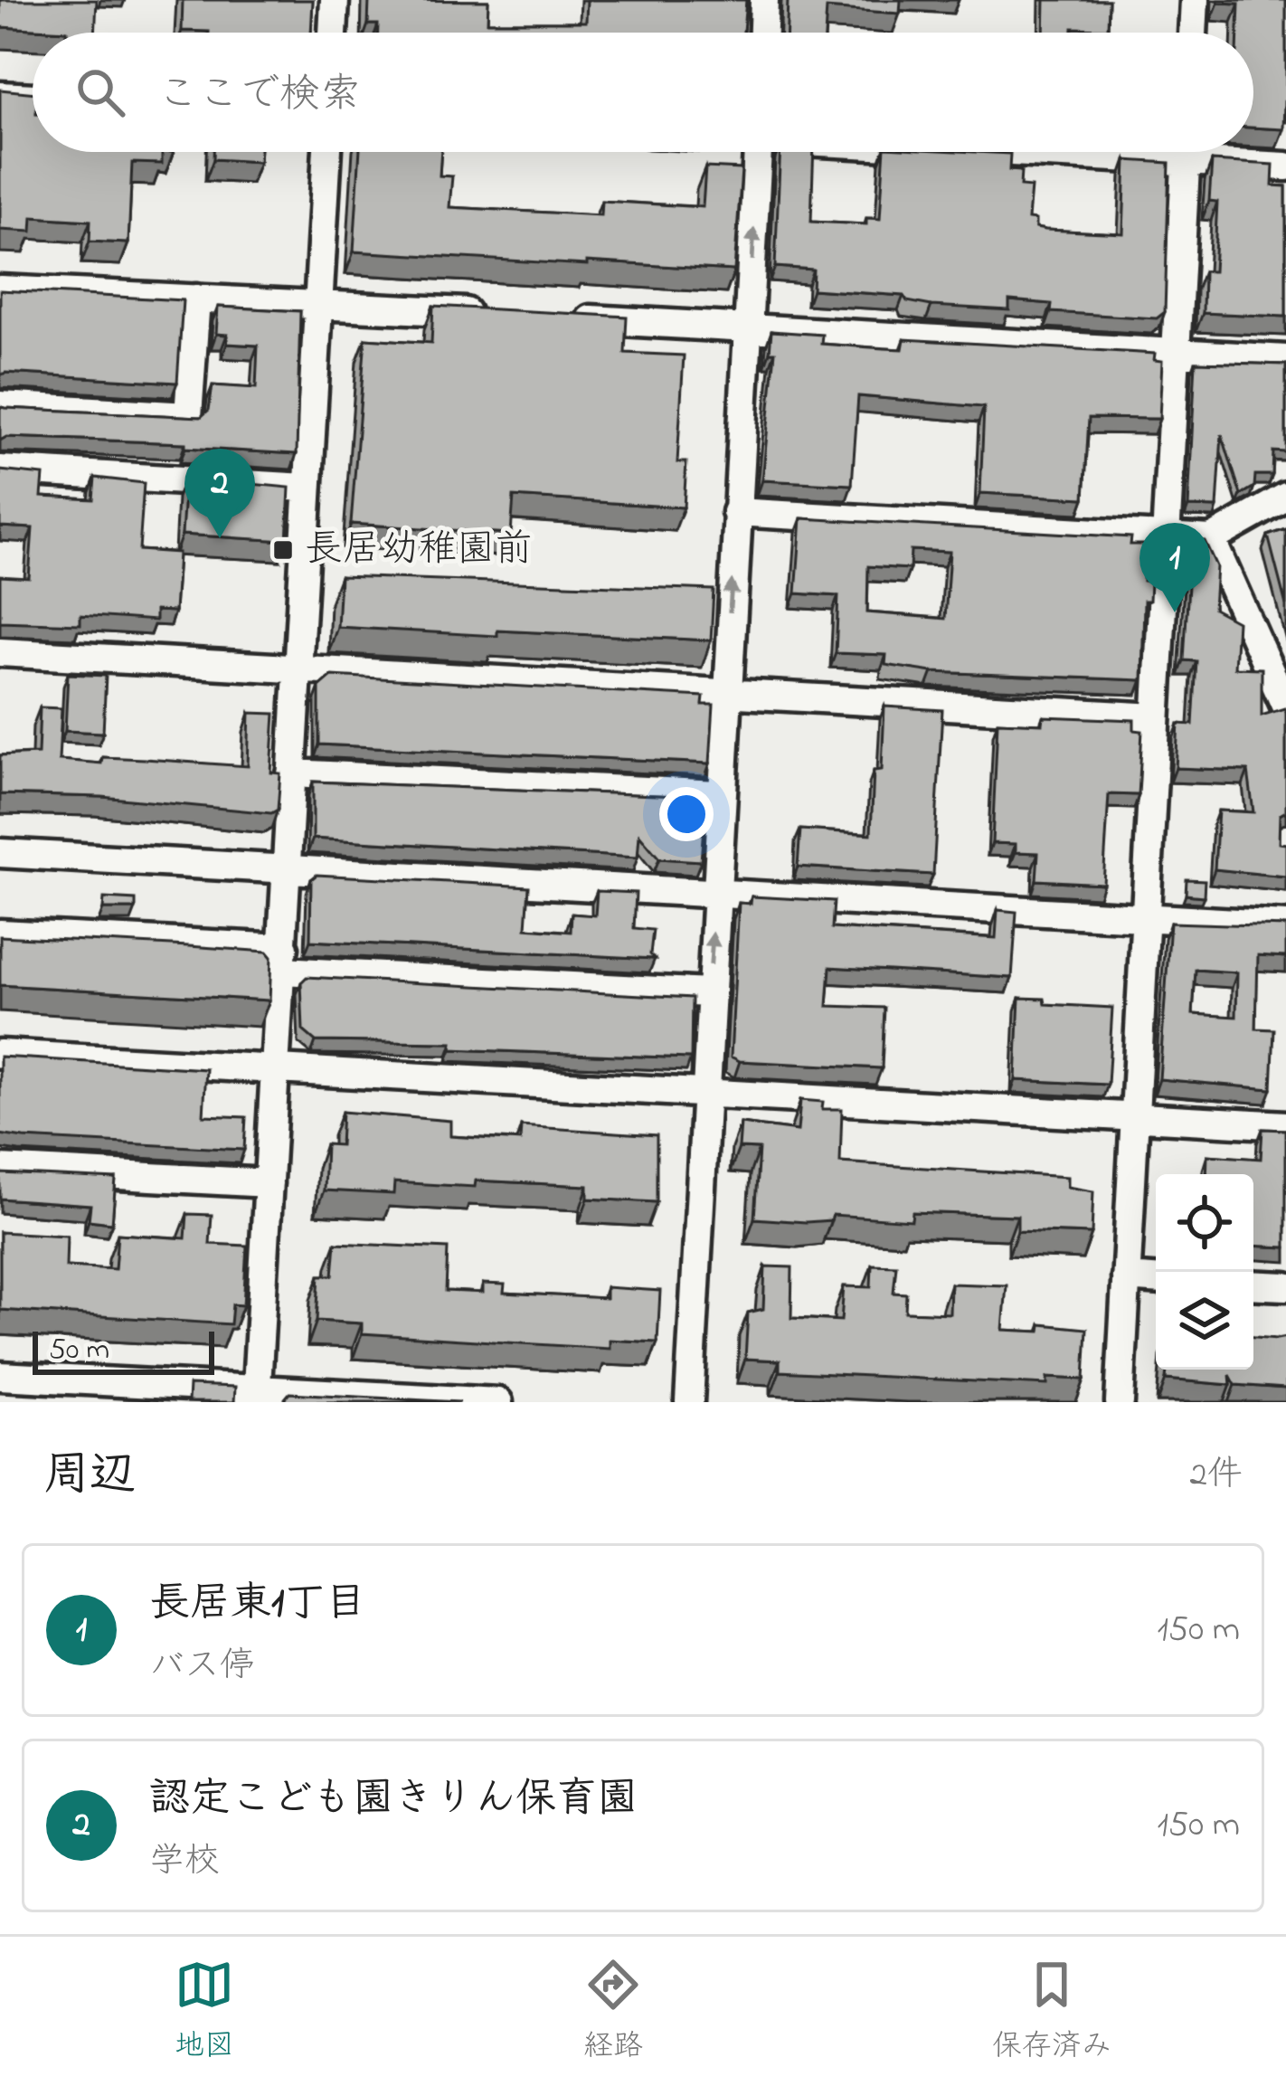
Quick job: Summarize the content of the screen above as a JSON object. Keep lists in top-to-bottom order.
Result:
{
  "places": {
    "transit": ["長居幼稚園前"]
  },
  "scale_bar": "50 m",
  "page": {
    "search": "ここで検索",
    "pins": ["2", "1"],
    "scale": "50 m",
    "heading": ["周辺", "2件"],
    "list": [
      {
        "mark": "1",
        "name": "長居東1丁目",
        "note": "バス停",
        "value": "150 m"
      },
      {
        "mark": "2",
        "name": "認定こども園きりん保育園",
        "note": "学校",
        "value": "150 m"
      }
    ],
    "nav": ["地図", "経路", "保存済み"]
  }
}
